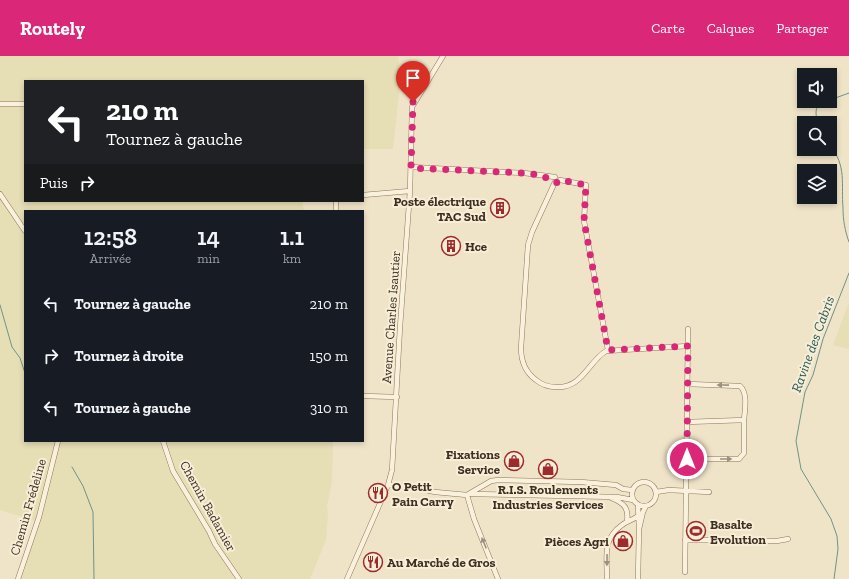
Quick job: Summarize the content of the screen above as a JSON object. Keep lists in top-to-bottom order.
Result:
{
  "streets": {
    "street": ["Avenue Charles Isautier", "Chemin Badamier", "Chemin Frédeline"]
  },
  "water": ["Ravine des Cabris"],
  "places": {
    "building": ["Poste électrique TAC Sud", "Hce"],
    "shop": ["Fixations Service", "R.I.S. Roulements Industries Services", "Pièces Agri"],
    "restaurant": ["O Petit Pain Carry", "Au Marché de Gros"],
    "sports": ["Basalte Evolution"]
  },
  "page": {
    "header": "Routely",
    "nav": ["Carte", "Calques", "Partager"],
    "turn": ["210 m", "Tournez à gauche"],
    "then": "Puis",
    "eta": [
      "12:58",
      "Arrivée",
      "14",
      "min",
      "1.1",
      "km"
    ],
    "list": [
      {
        "name": "Tournez à gauche",
        "value": "210 m"
      },
      {
        "name": "Tournez à droite",
        "value": "150 m"
      },
      {
        "name": "Tournez à gauche",
        "value": "310 m"
      }
    ]
  }
}
